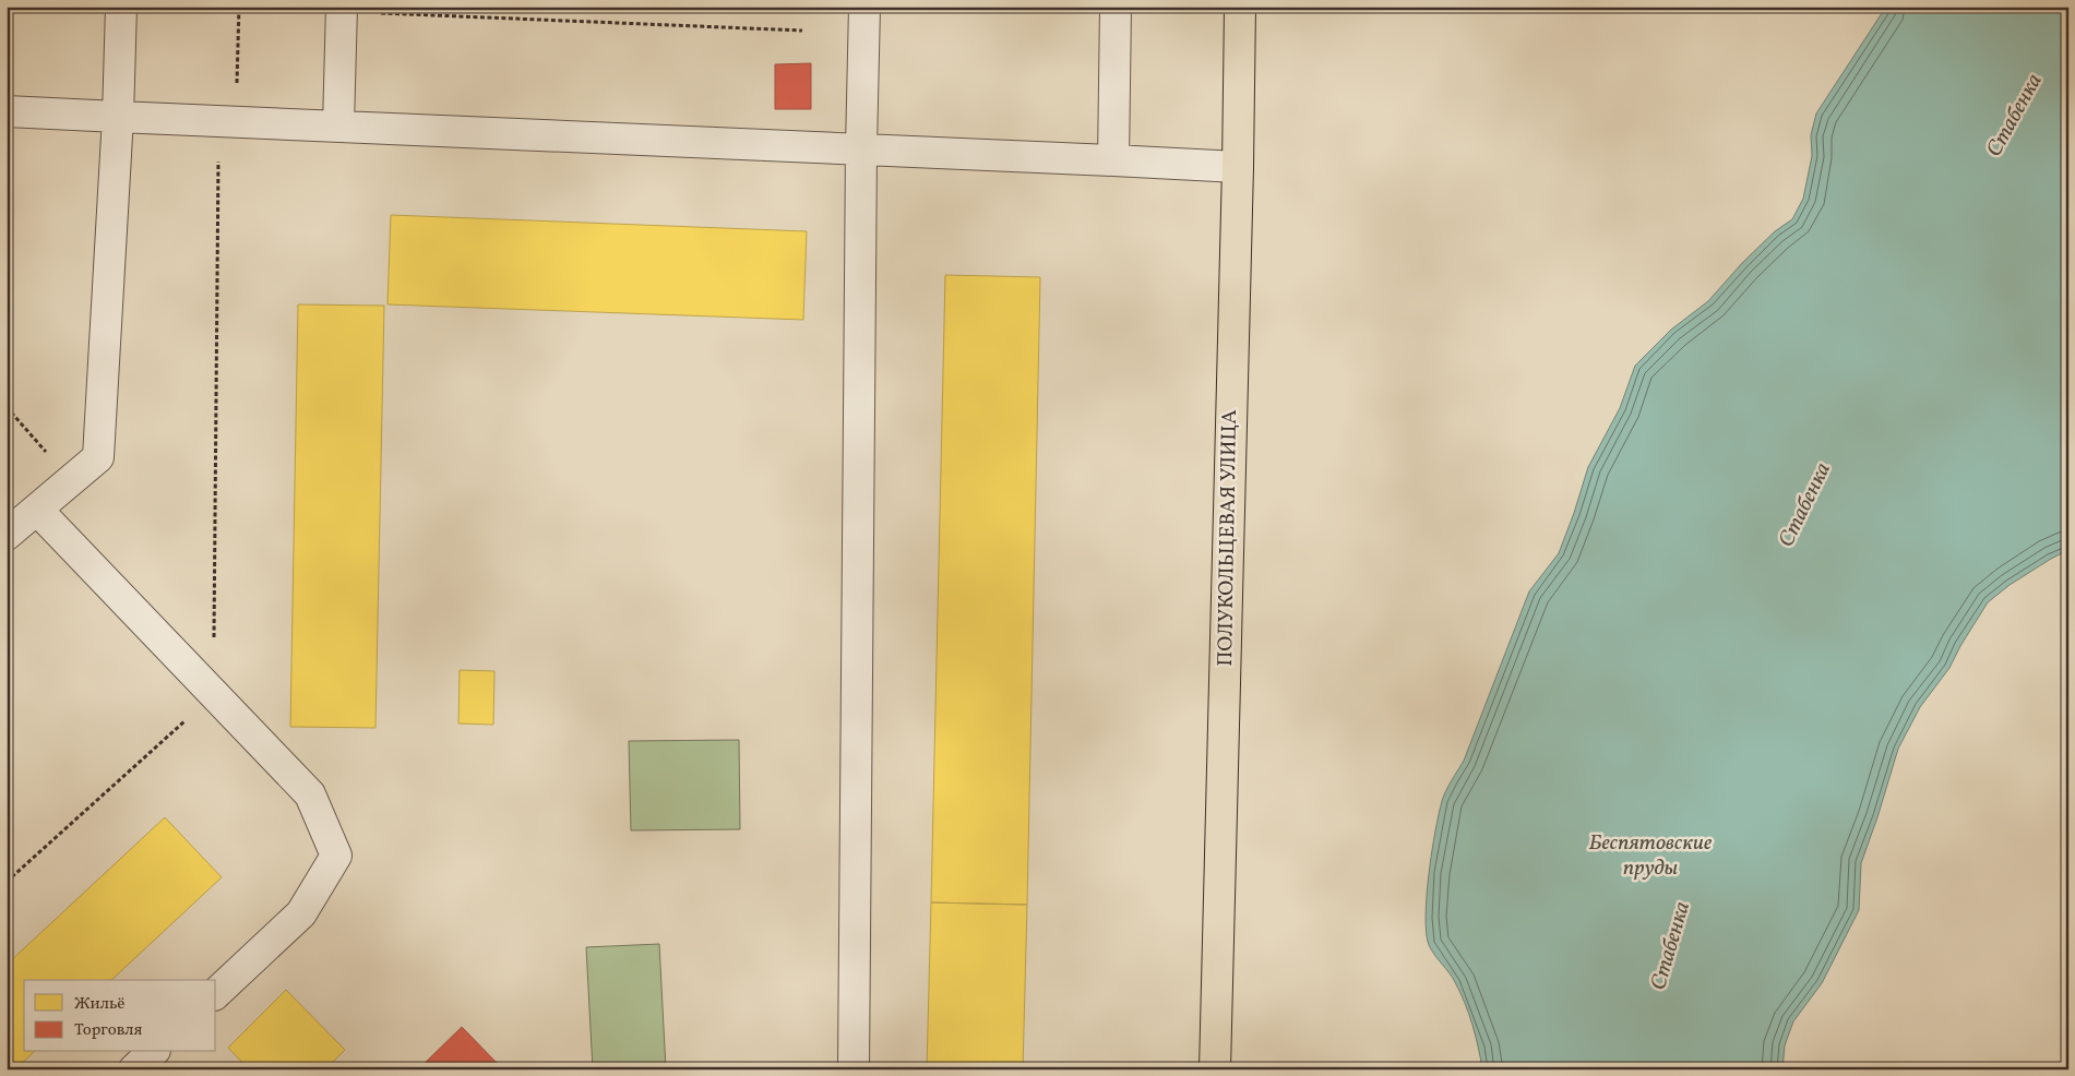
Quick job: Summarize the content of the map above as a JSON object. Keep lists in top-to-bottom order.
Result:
{
  "streets": {
    "main road": ["ПОЛУКОЛЬЦЕВАЯ УЛИЦА"]
  },
  "water": ["Стабенка", "Беспятовские пруды"],
  "legend": ["Жильё", "Торговля"]
}
